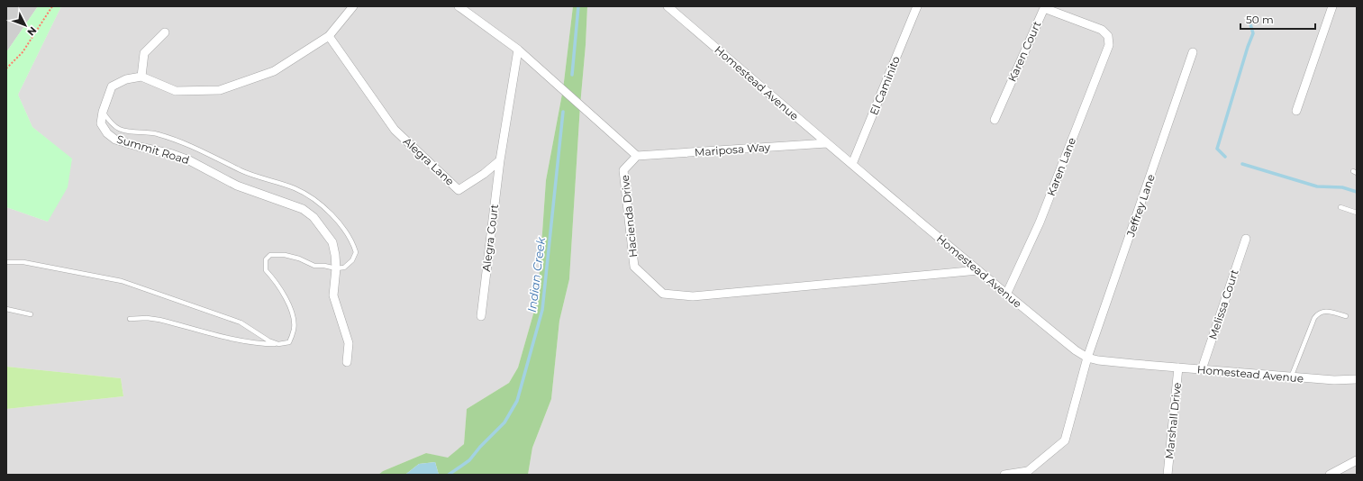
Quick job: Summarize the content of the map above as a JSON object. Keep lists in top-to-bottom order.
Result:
{
  "streets": {
    "street": [
      "Karen Court",
      "Homestead Avenue",
      "El Caminito",
      "Summit Road",
      "Mariposa Way",
      "Alegra Lane",
      "Karen Lane",
      "Jeffrey Lane",
      "Hacienda Drive",
      "Alegra Court",
      "Melissa Court",
      "Marshall Drive"
    ]
  },
  "crossings": [
    ["Karen Court", "Karen Lane"],
    ["Homestead Avenue", "El Caminito"],
    ["Homestead Avenue", "Mariposa Way"],
    ["Homestead Avenue", "Karen Lane"],
    ["Homestead Avenue", "Jeffrey Lane"],
    ["Homestead Avenue", "Hacienda Drive"],
    ["Homestead Avenue", "Melissa Court"],
    ["Homestead Avenue", "Marshall Drive"],
    ["Mariposa Way", "Hacienda Drive"],
    ["Alegra Lane", "Alegra Court"]
  ],
  "water": ["Indian Creek"],
  "scale_bar": "50 m",
  "north": "bottom right"
}
